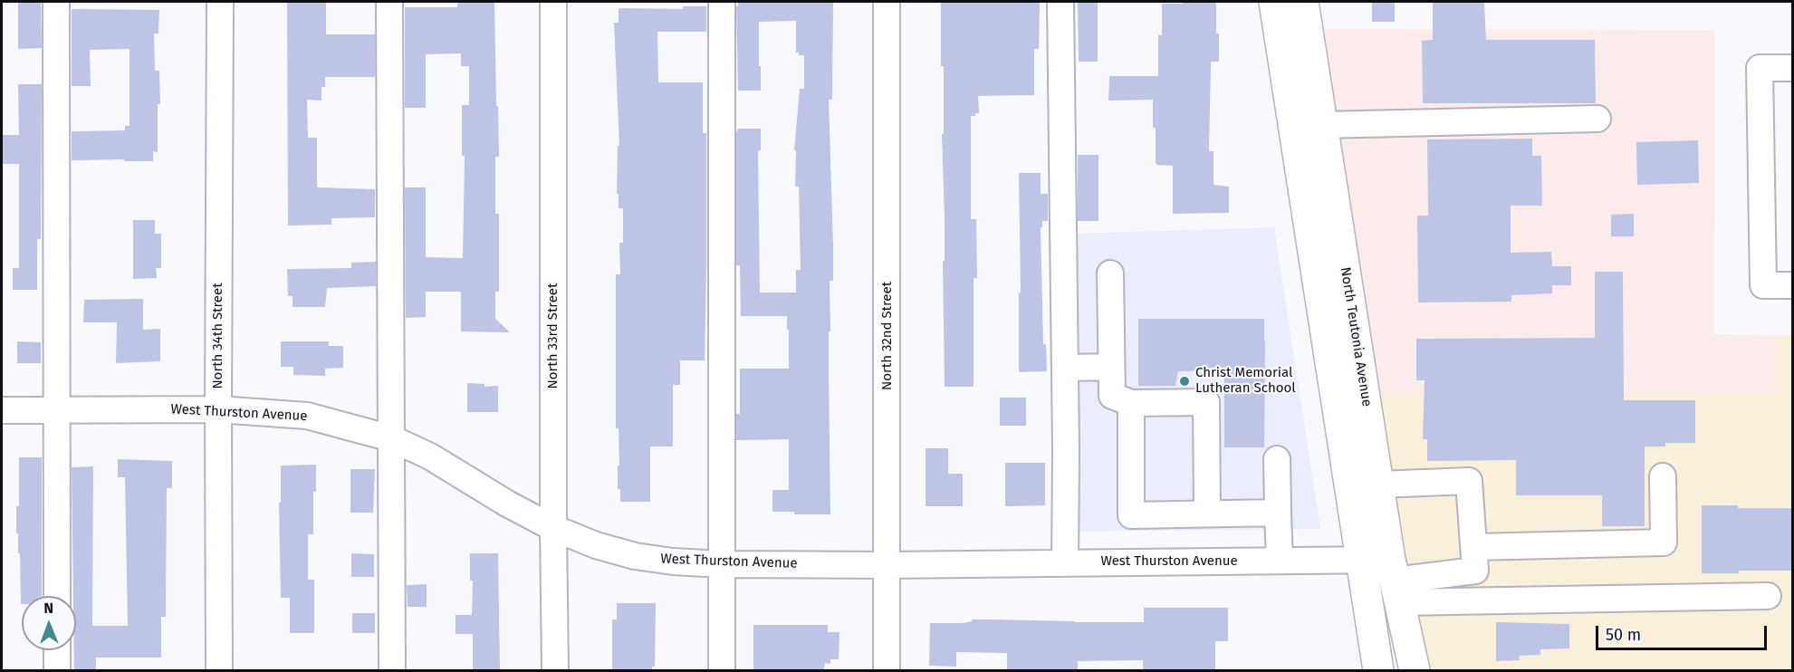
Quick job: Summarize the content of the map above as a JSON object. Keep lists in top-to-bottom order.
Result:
{
  "streets": {
    "main road": ["North Teutonia Avenue"],
    "street": [
      "North 34th Street",
      "North 33rd Street",
      "North 32nd Street",
      "West Thurston Avenue"
    ]
  },
  "crossings": [
    ["North 34th Street", "West Thurston Avenue"],
    ["North 33rd Street", "West Thurston Avenue"],
    ["North 32nd Street", "West Thurston Avenue"],
    ["North Teutonia Avenue", "West Thurston Avenue"]
  ],
  "places": ["Christ Memorial Lutheran School"],
  "scale_bar": "50 m",
  "north": "top"
}
